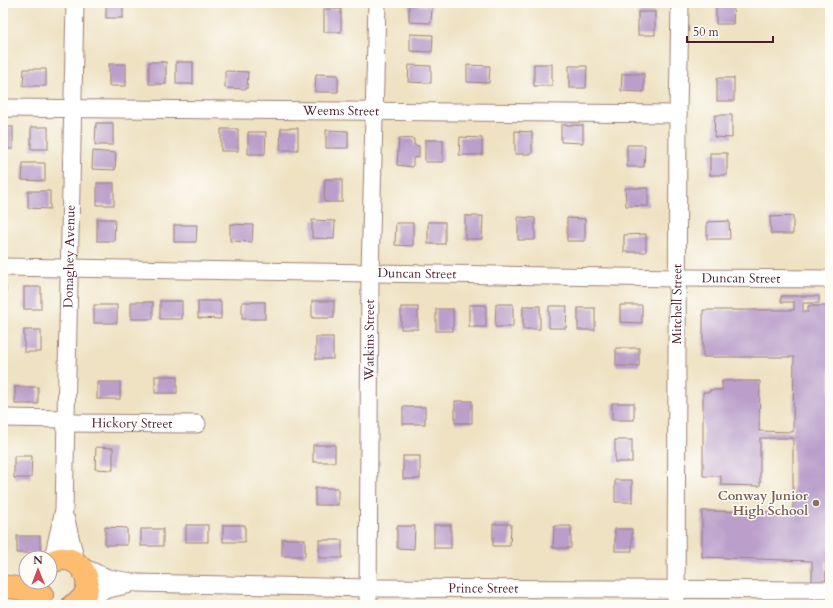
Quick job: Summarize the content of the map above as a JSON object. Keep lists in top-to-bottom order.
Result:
{
  "streets": {
    "street": [
      "Weems Street",
      "Donaghey Avenue",
      "Duncan Street",
      "Mitchell Street",
      "Watkins Street",
      "Hickory Street",
      "Prince Street"
    ]
  },
  "crossings": [
    ["Weems Street", "Donaghey Avenue"],
    ["Weems Street", "Mitchell Street"],
    ["Weems Street", "Watkins Street"],
    ["Donaghey Avenue", "Duncan Street"],
    ["Donaghey Avenue", "Hickory Street"],
    ["Donaghey Avenue", "Prince Street"],
    ["Duncan Street", "Mitchell Street"],
    ["Duncan Street", "Watkins Street"],
    ["Mitchell Street", "Prince Street"],
    ["Watkins Street", "Prince Street"]
  ],
  "places": ["Conway Junior High School"],
  "scale_bar": "50 m",
  "north": "top"
}
